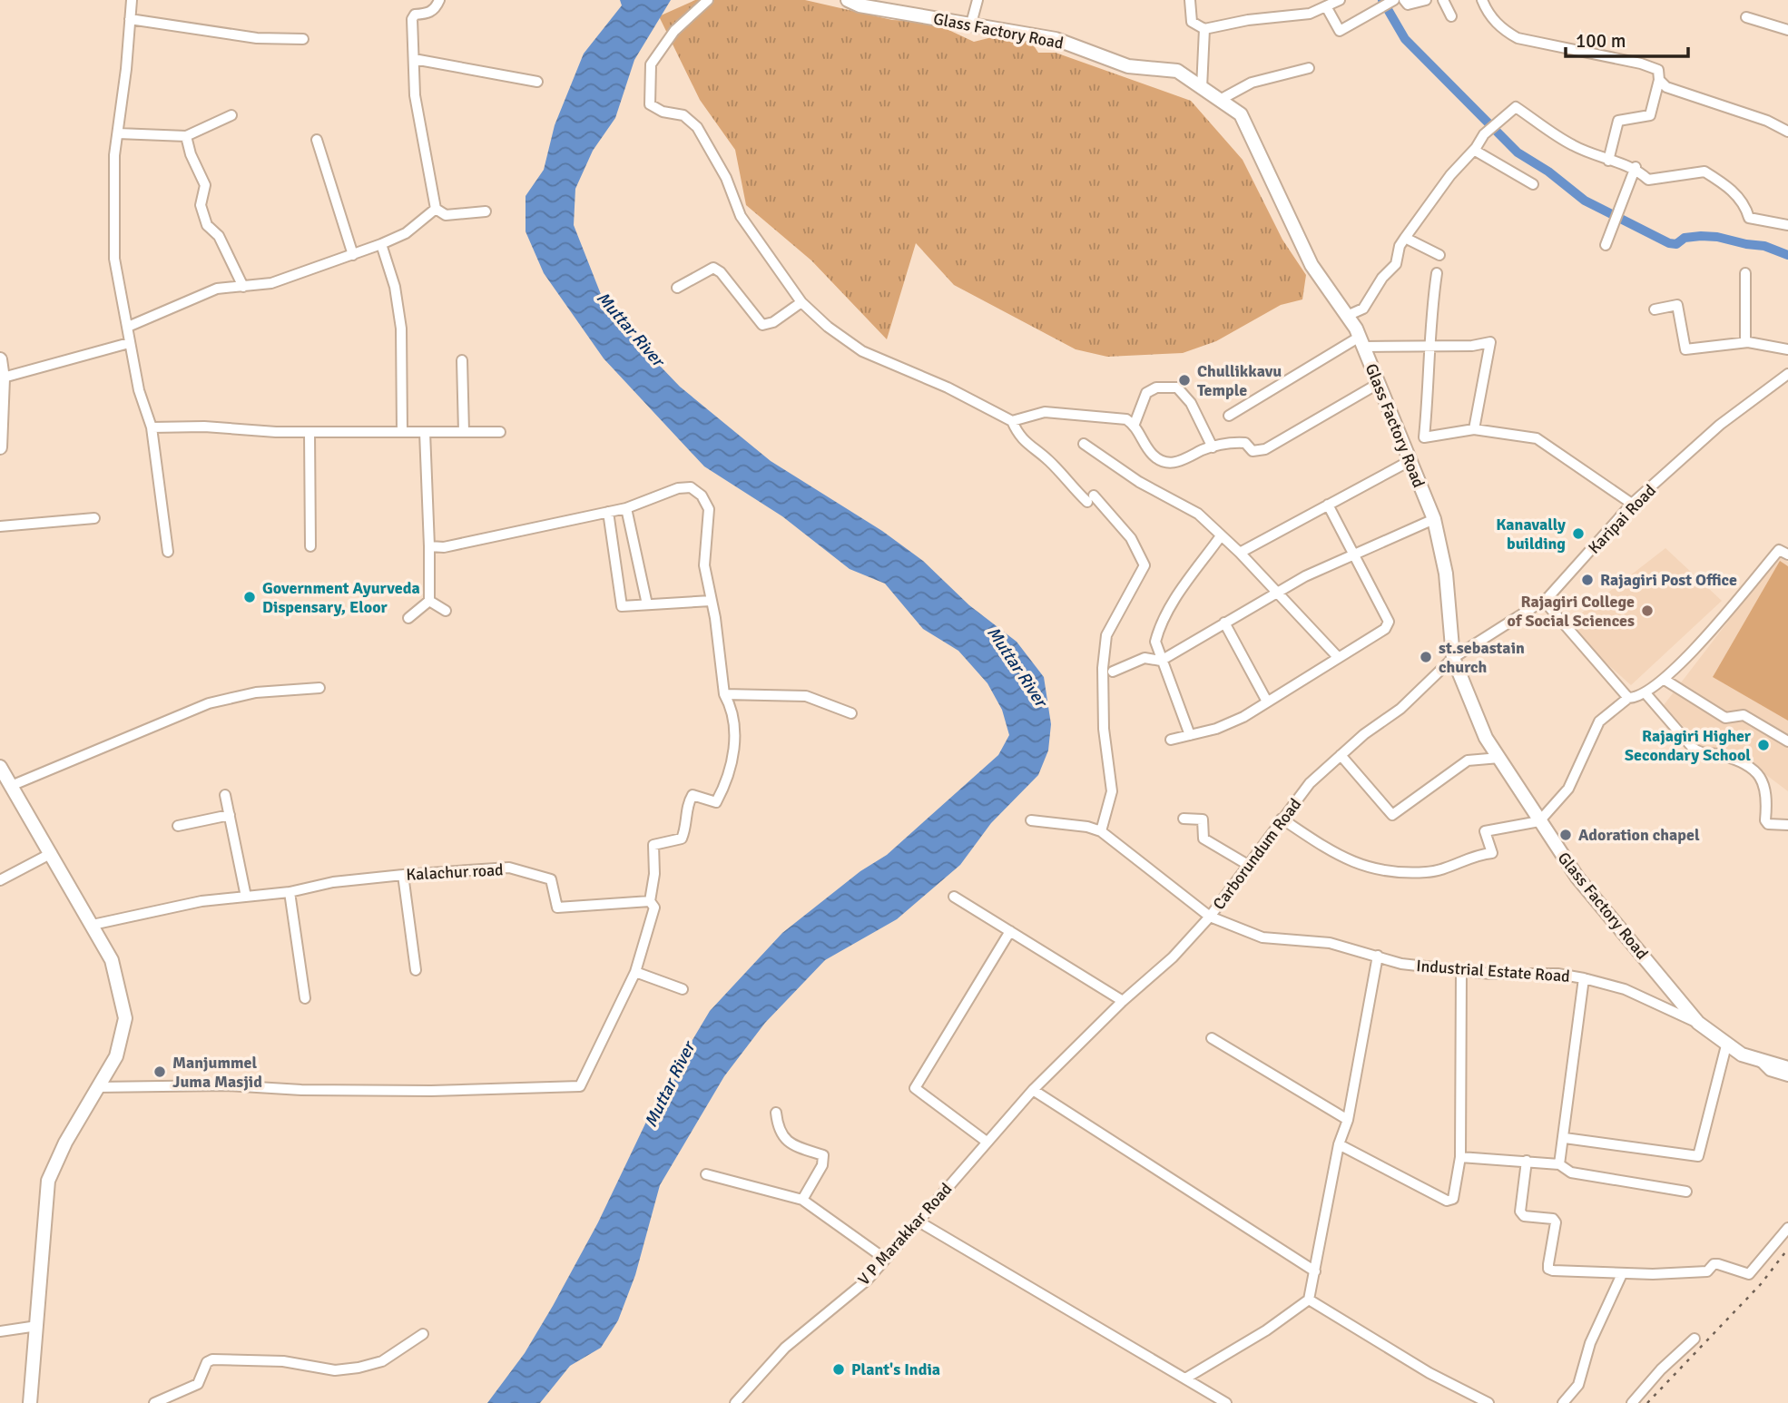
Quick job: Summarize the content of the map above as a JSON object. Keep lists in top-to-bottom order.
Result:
{
  "streets": {
    "main road": ["Glass Factory Road"],
    "street": [
      "Karipai Road",
      "Carborundum Road",
      "Kalachur road",
      "Industrial Estate Road",
      "V P Marakkar Road"
    ]
  },
  "crossings": [
    ["Glass Factory Road", "Karipai Road"],
    ["Glass Factory Road", "Carborundum Road"],
    ["Glass Factory Road", "Industrial Estate Road"],
    ["Karipai Road", "Carborundum Road"],
    ["Carborundum Road", "Industrial Estate Road"],
    ["Carborundum Road", "V P Marakkar Road"]
  ],
  "water": ["Muttar River"],
  "places": [
    "Chullikkavu Temple",
    "Kanavally building",
    "Rajagiri Post Office",
    "Government Ayurveda Dispensary, Eloor",
    "Rajagiri College of Social Sciences",
    "st.sebastain church",
    "Rajagiri Higher Secondary School",
    "Adoration chapel",
    "Manjummel Juma Masjid",
    "Plant's India"
  ],
  "scale_bar": "100 m"
}
